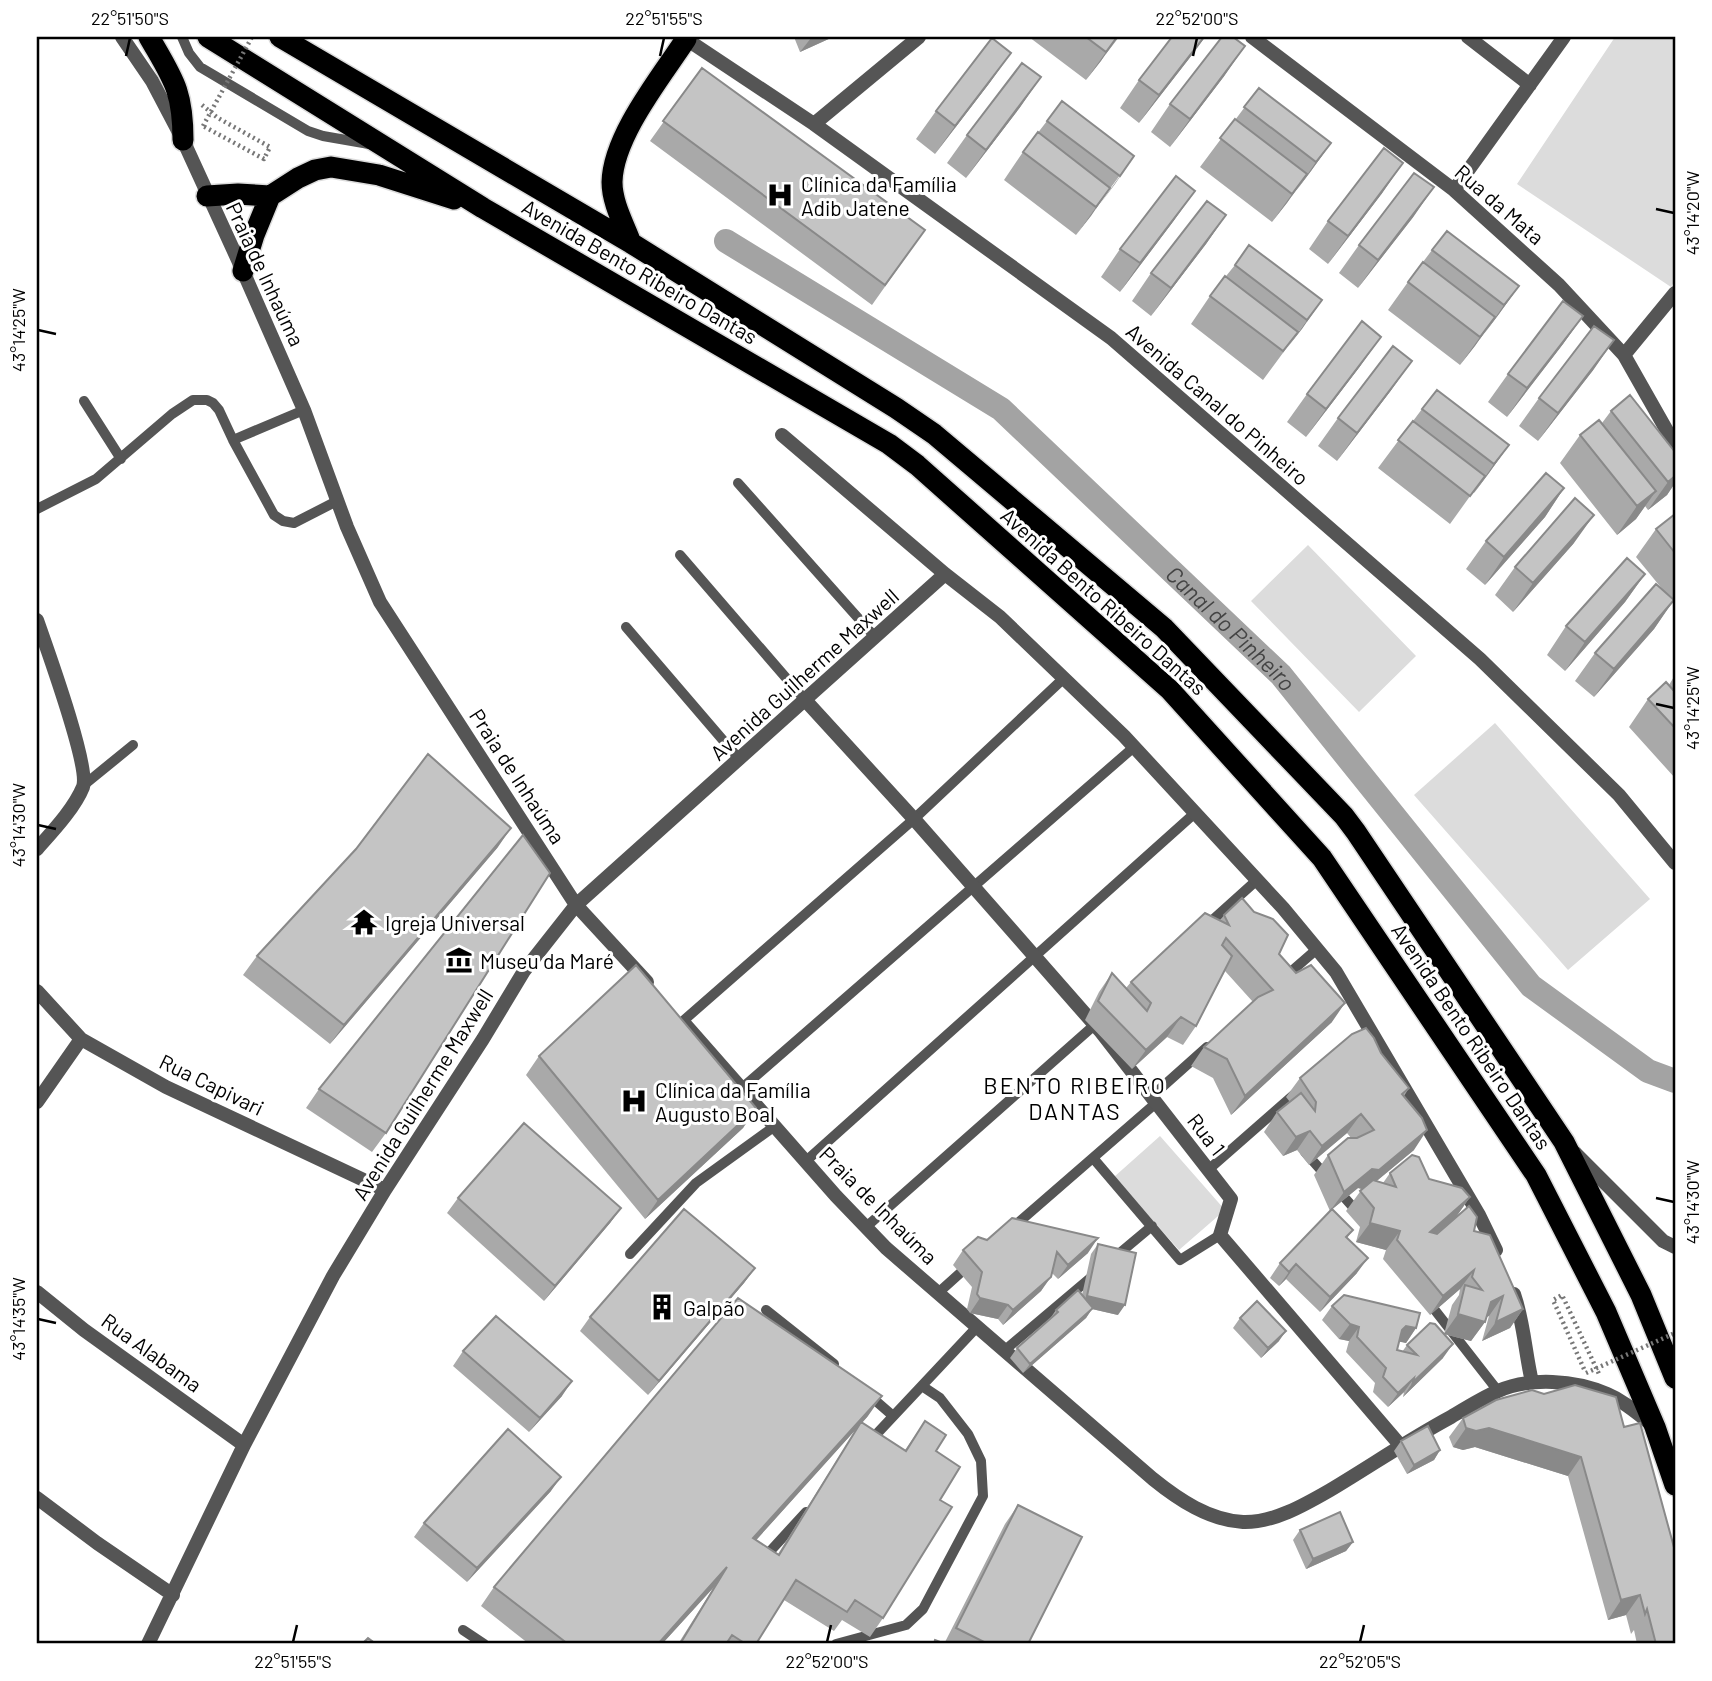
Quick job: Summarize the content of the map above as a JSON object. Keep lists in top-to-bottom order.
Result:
{
  "streets": {
    "highway": ["Avenida Bento Ribeiro Dantas"],
    "street": [
      "Rua da Mata",
      "Praia de Inhaúma",
      "Avenida Canal do Pinheiro",
      "Avenida Guilherme Maxwell",
      "Rua Capivari",
      "Rua 1",
      "Rua Alabama"
    ]
  },
  "crossings": [
    ["Avenida Bento Ribeiro Dantas", "Praia de Inhaúma"],
    ["Praia de Inhaúma", "Avenida Guilherme Maxwell"],
    ["Avenida Guilherme Maxwell", "Rua Capivari"],
    ["Avenida Guilherme Maxwell", "Rua 1"],
    ["Avenida Guilherme Maxwell", "Rua Alabama"]
  ],
  "districts": ["BENTO RIBEIRO DANTAS"],
  "water": ["Canal do Pinheiro"],
  "places": {
    "hospital": ["Clínica da Família Adib Jatene", "Clínica da Família Augusto Boal"],
    "temple": ["Igreja Universal"],
    "museum": ["Museu da Maré"],
    "building": ["Galpão"]
  },
  "coordinates": [
    "22°51'50\"S",
    "22°51'55\"S",
    "22°52'00\"S",
    "43°14'20\"W",
    "43°14'25\"W",
    "43°14'30\"W",
    "43°14'35\"W",
    "22°52'05\"S"
  ]
}
